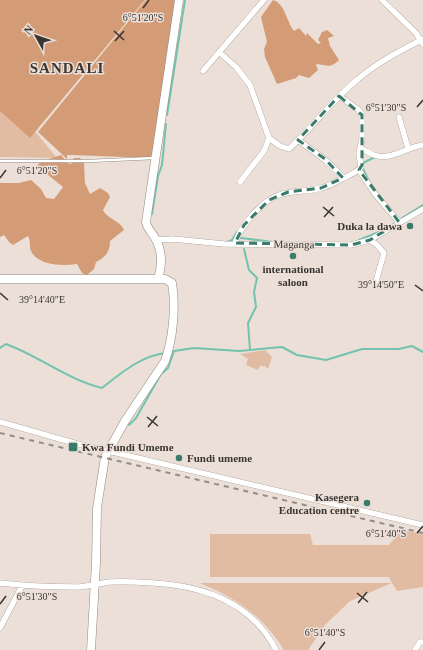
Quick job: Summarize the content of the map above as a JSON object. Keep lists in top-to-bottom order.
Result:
{
  "streets": {
    "street": ["Maganga"]
  },
  "districts": ["SANDALI"],
  "places": {
    "other": [
      "Duka la dawa",
      "international saloon",
      "Fundi umeme",
      "Kasegera Education centre"
    ],
    "transit": ["Kwa Fundi Umeme"]
  },
  "north": "top left",
  "coordinates": [
    "6°51'20\"S",
    "6°51'30\"S",
    "39°14'50\"E",
    "39°14'40\"E",
    "6°51'40\"S"
  ]
}
